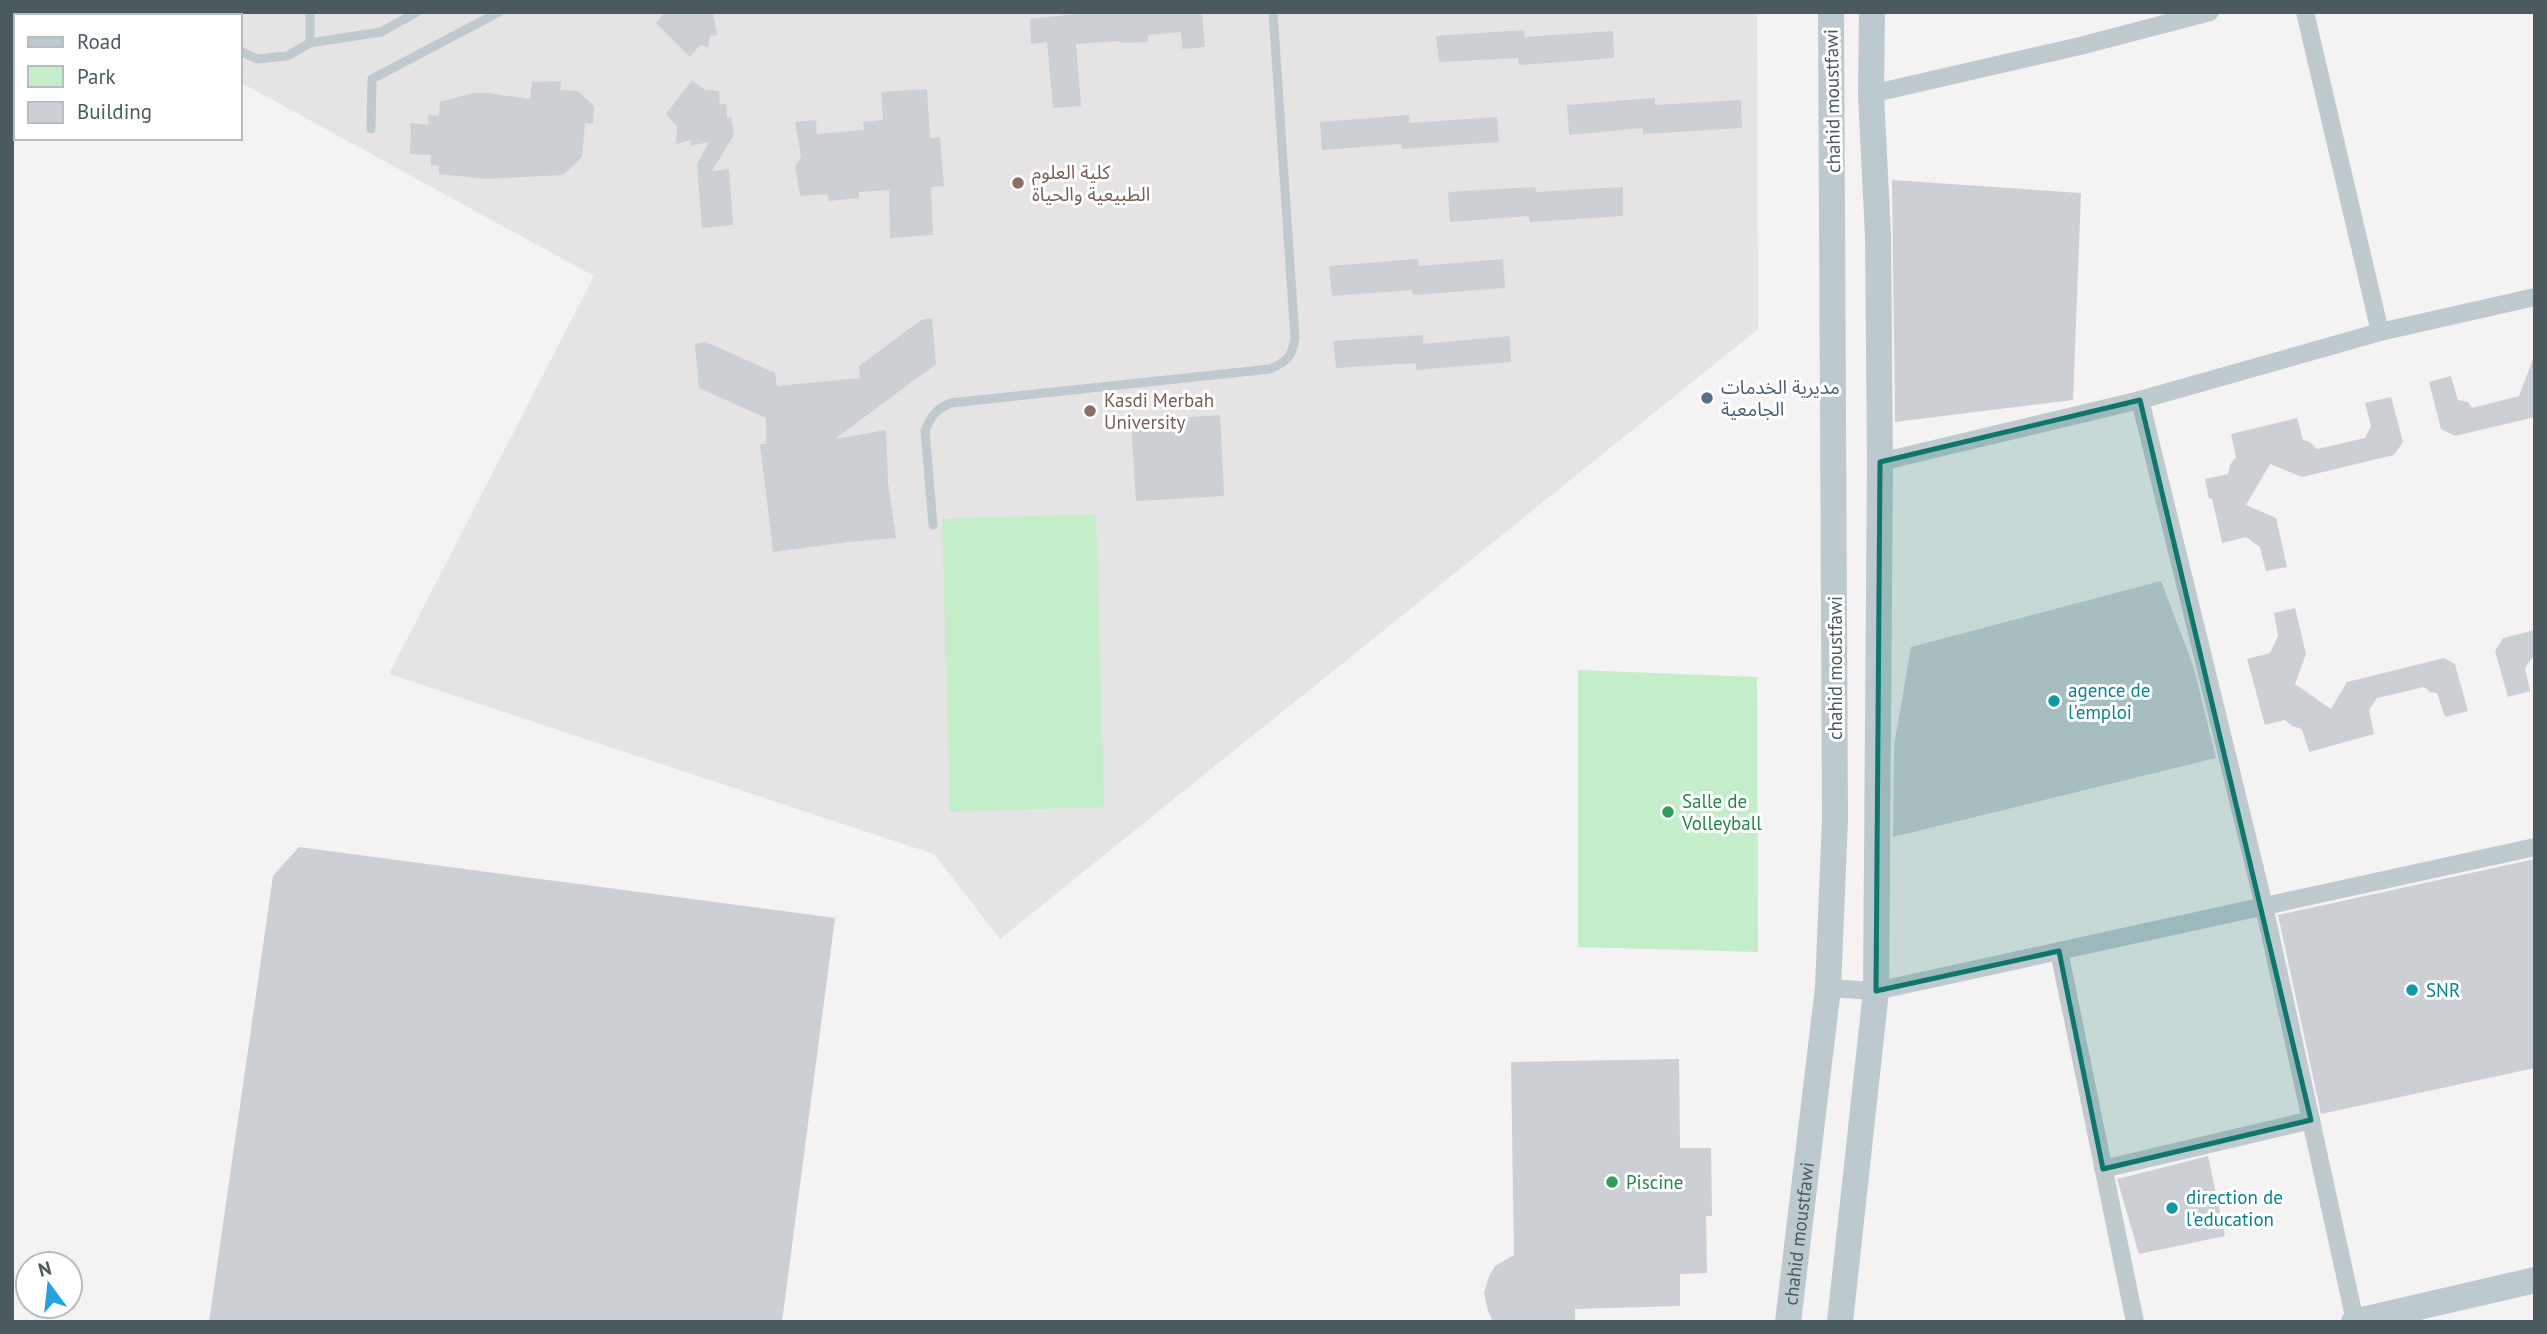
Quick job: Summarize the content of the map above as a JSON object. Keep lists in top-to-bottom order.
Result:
{
  "streets": {
    "main road": ["chahid moustfawi"]
  },
  "places": [
    "كلية العلوم الطبيعية والحياة",
    "مديرية الخدمات الجامعية",
    "Kasdi Merbah University",
    "agence de l'emploi",
    "Salle de Volleyball",
    "SNR",
    "Piscine",
    "direction de l'education"
  ],
  "legend": ["Road", "Park", "Building"],
  "north": "top"
}
